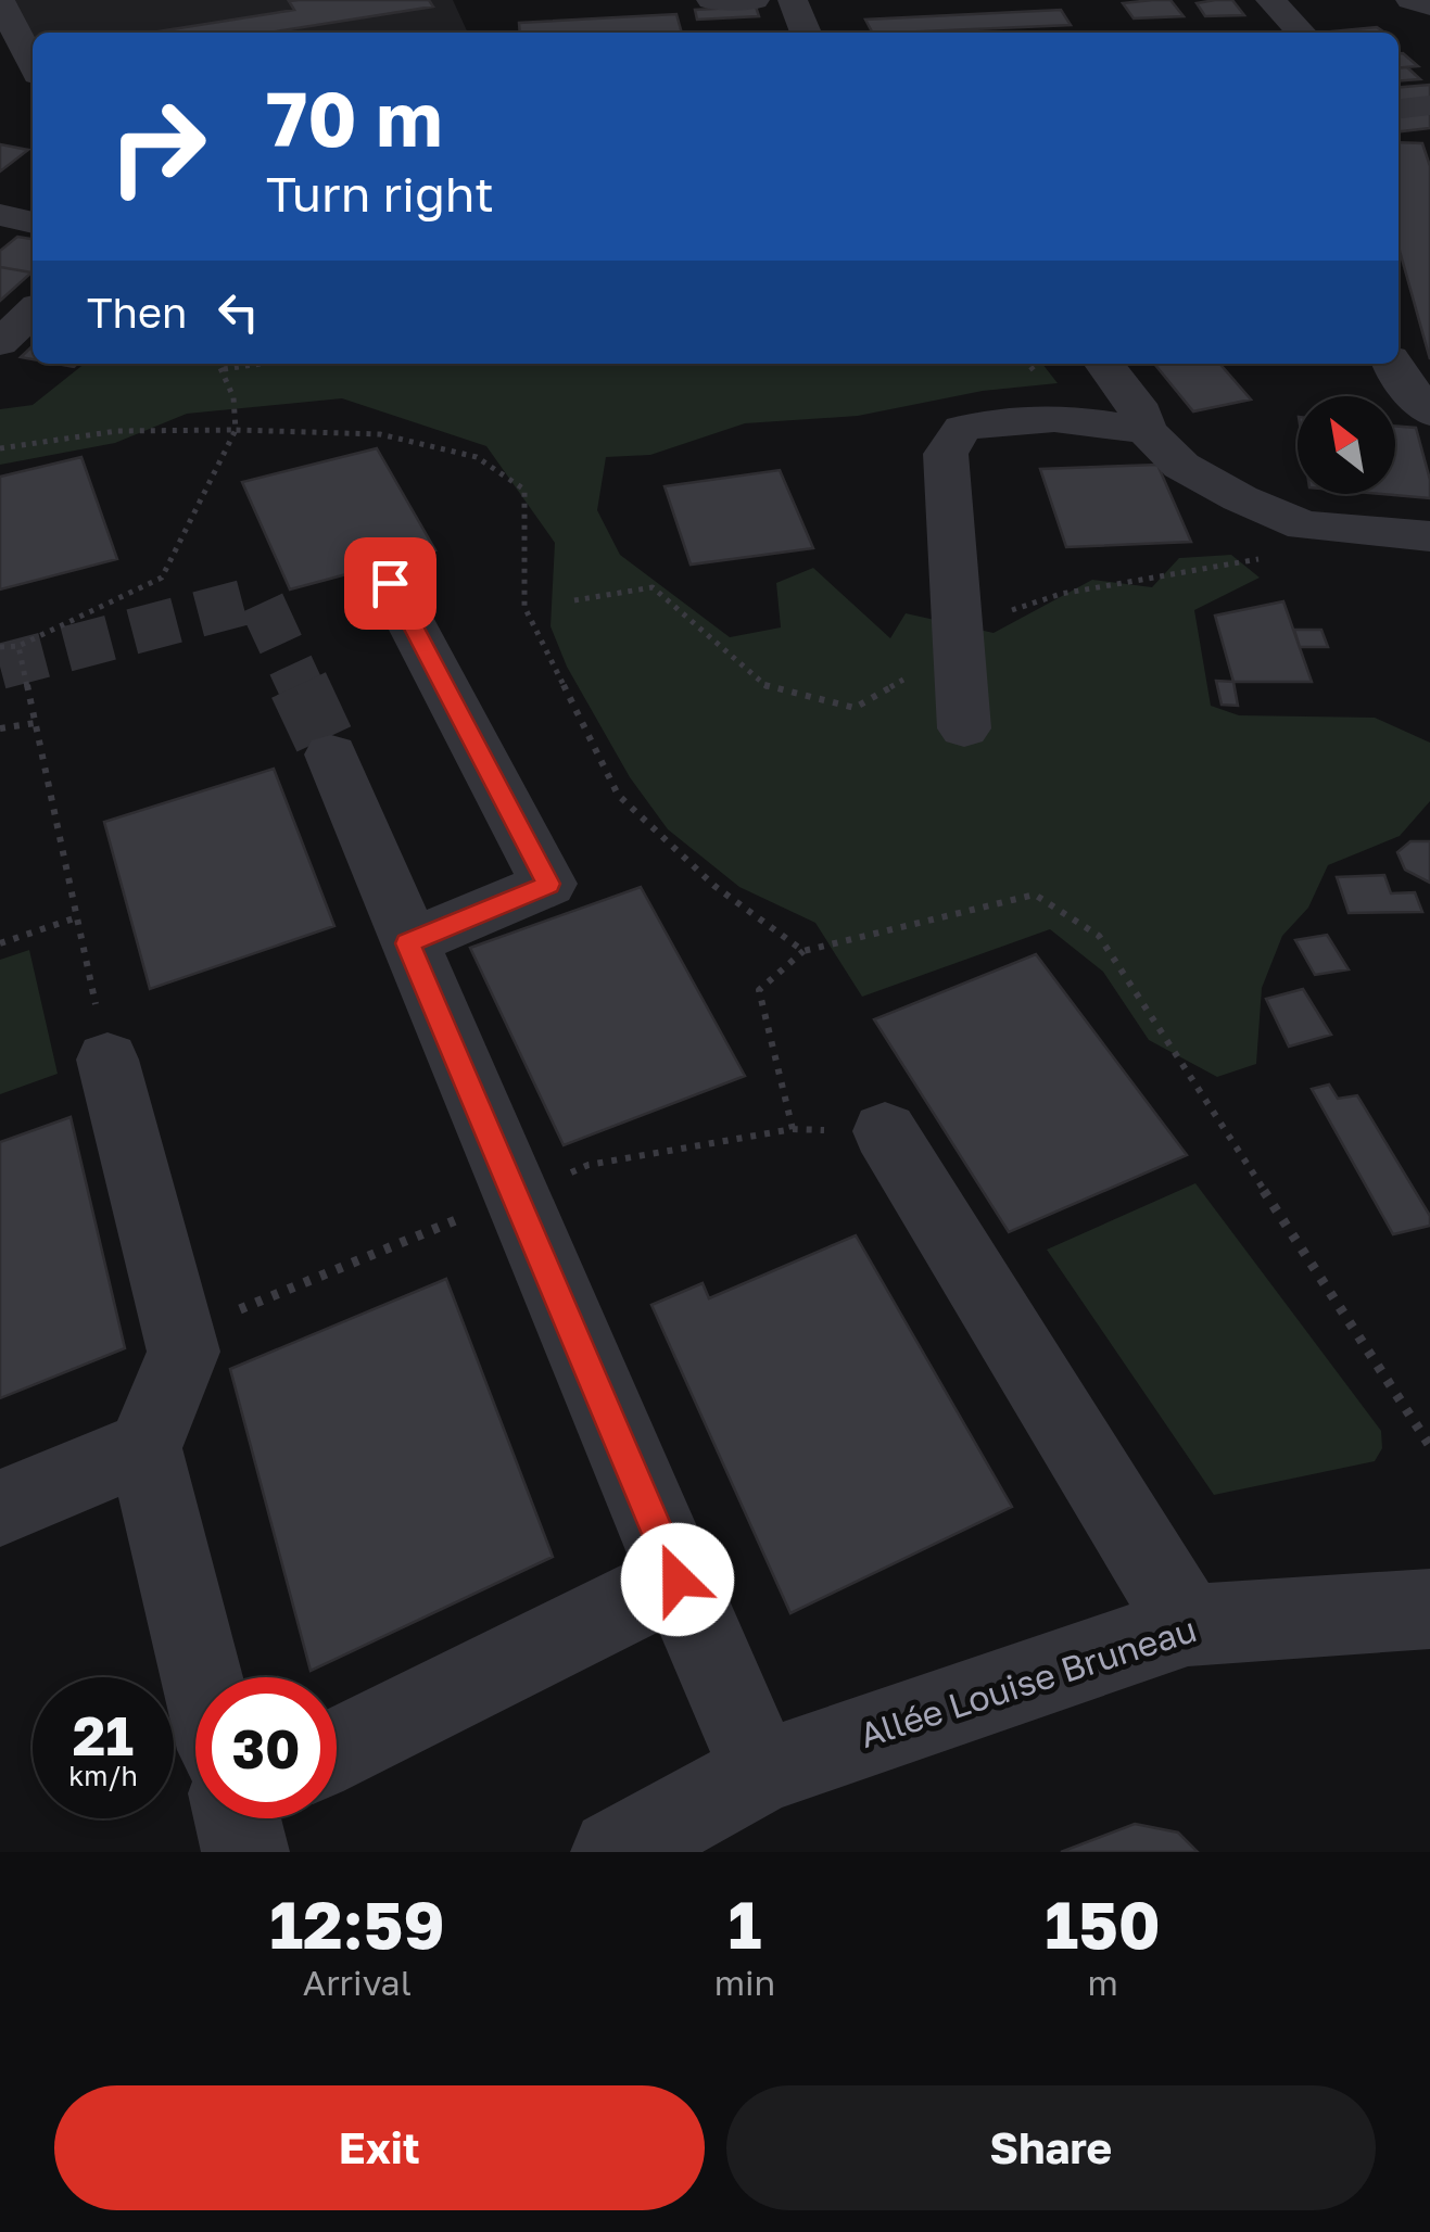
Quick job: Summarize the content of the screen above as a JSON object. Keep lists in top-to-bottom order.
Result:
{
  "streets": {
    "street": ["Allée Louise Bruneau"]
  },
  "north": "top left",
  "page": {
    "turn": ["70 m", "Turn right"],
    "then": "Then",
    "speed": "21 km/h",
    "limit": "30",
    "eta": [
      "12:59",
      "Arrival",
      "1",
      "min",
      "150",
      "m"
    ],
    "buttons": ["Exit", "Share"]
  }
}
